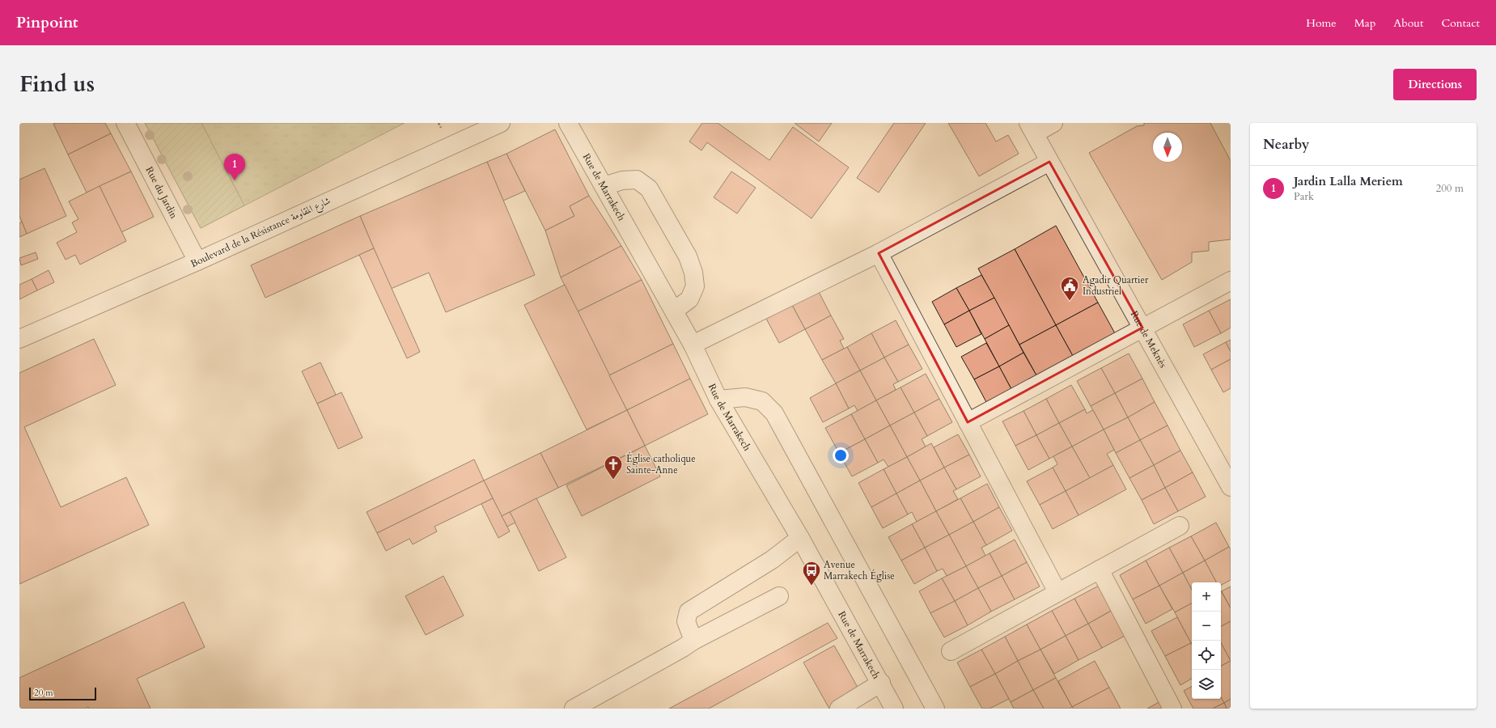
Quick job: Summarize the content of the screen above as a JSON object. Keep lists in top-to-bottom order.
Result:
{
  "streets": {
    "street": [
      "Rue de Marrakech",
      "Rue du Jardin",
      "Boulevard de la Résistance شارع المقاومة",
      "Rue de Meknès"
    ]
  },
  "crossings": [
    ["Rue du Jardin", "Boulevard de la Résistance شارع المقاومة"]
  ],
  "places": {
    "public building": ["Agadir Quartier Industriel"],
    "church": ["Église catholique Sainte-Anne"],
    "bus stop": ["Avenue Marrakech Église"]
  },
  "scale_bar": "20 m",
  "north": "bottom",
  "page": {
    "header": "Pinpoint",
    "nav": [
      "Home",
      "Map",
      "About",
      "Contact"
    ],
    "title": "Find us",
    "buttons": "Directions",
    "heading": "Nearby",
    "pins": "1",
    "list": [
      {
        "mark": "1",
        "name": "Jardin Lalla Meriem",
        "note": "Park",
        "value": "200 m"
      }
    ],
    "map_buttons": ["+", "−"],
    "scale": "20 m"
  }
}
